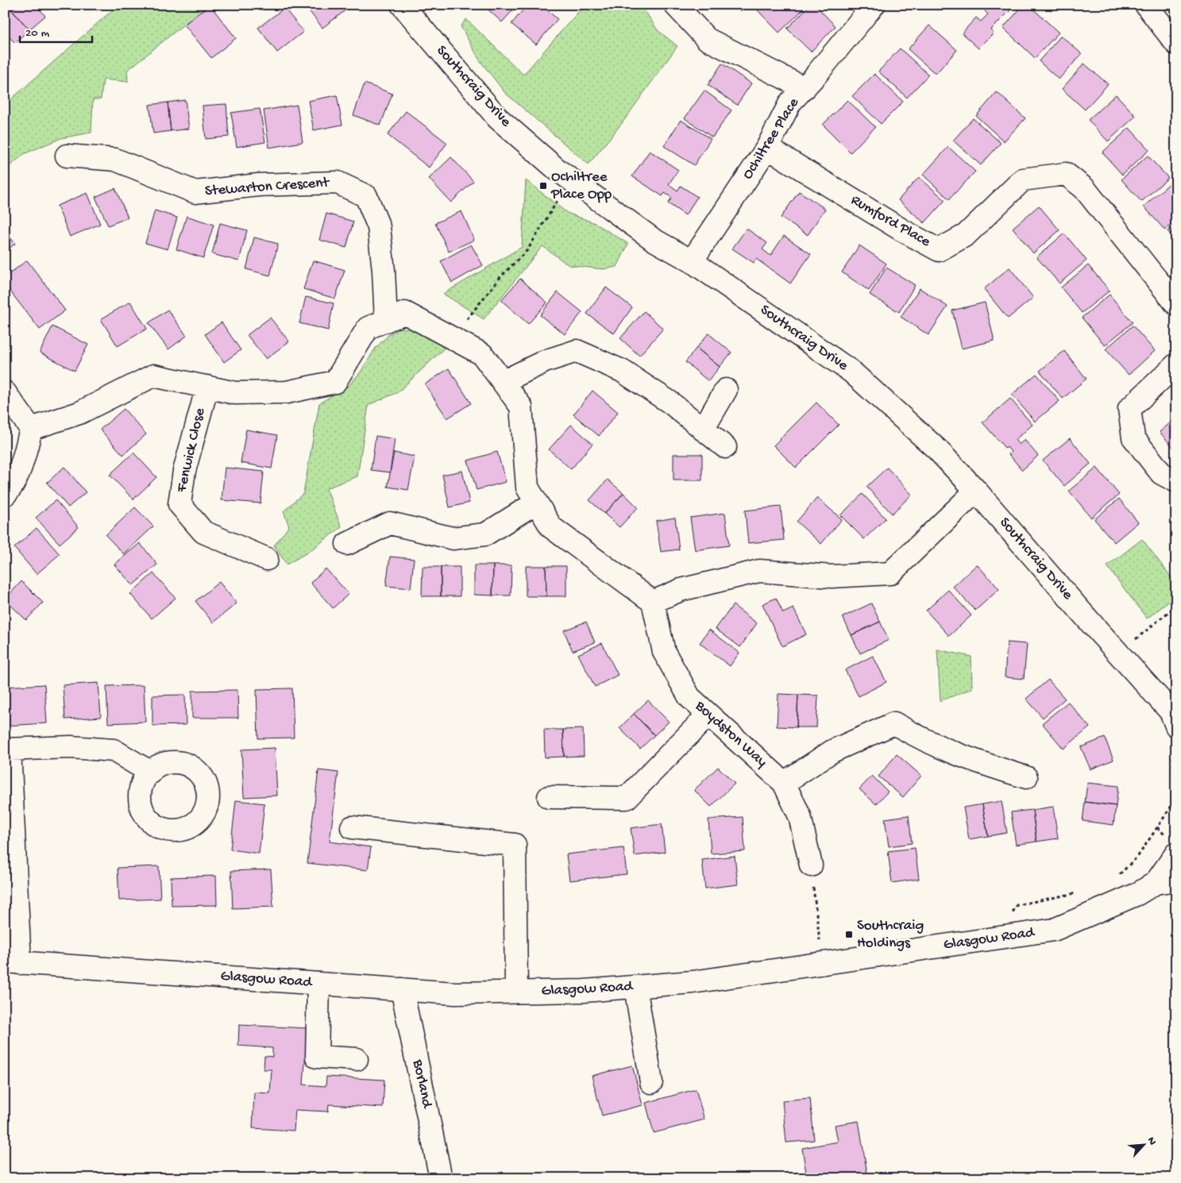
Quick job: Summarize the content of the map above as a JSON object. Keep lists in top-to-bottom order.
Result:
{
  "streets": {
    "street": [
      "Southcraig Drive",
      "Ochiltree Place",
      "Stewarton Crescent",
      "Rumford Place",
      "Fenwick Close",
      "Boydston Way",
      "Glasgow Road",
      "Borland"
    ]
  },
  "crossings": [
    ["Southcraig Drive", "Ochiltree Place"],
    ["Ochiltree Place", "Rumford Place"],
    ["Glasgow Road", "Borland"]
  ],
  "places": {
    "transit": ["Ochiltree Place Opp", "Southcraig Holdings"]
  },
  "scale_bar": "20 m",
  "north": "top right"
}
